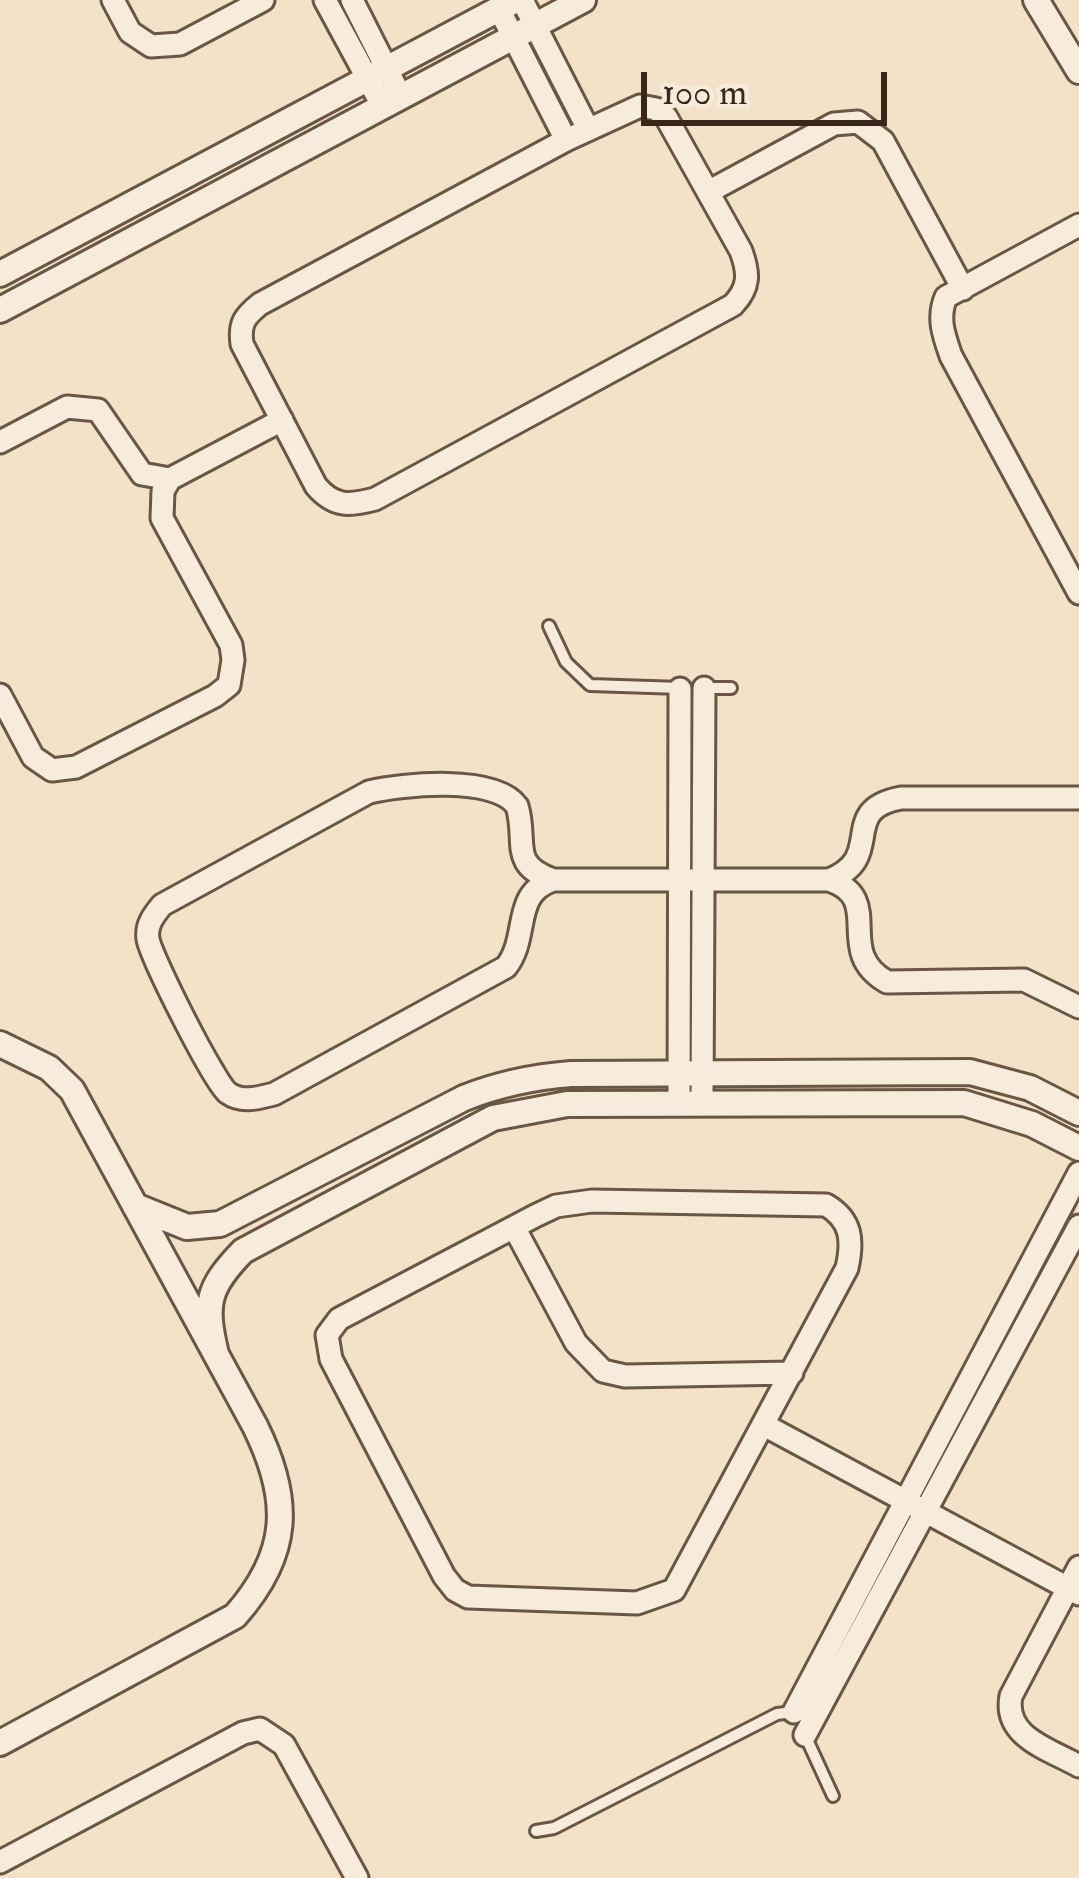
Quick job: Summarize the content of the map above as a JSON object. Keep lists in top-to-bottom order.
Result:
{
  "scale_bar": "100 m"
}
